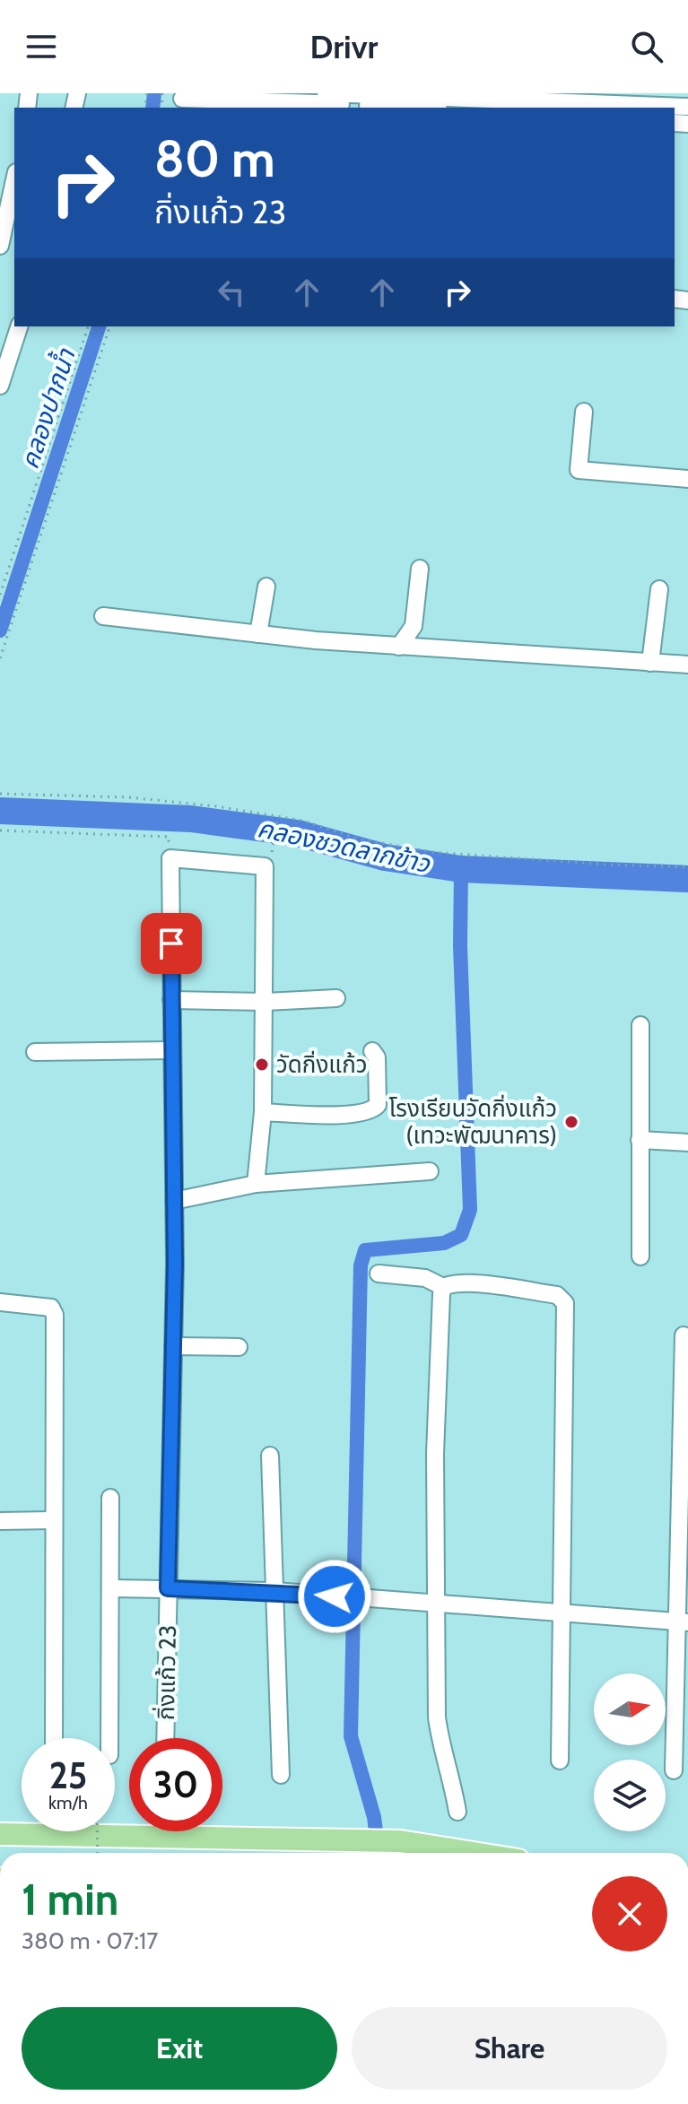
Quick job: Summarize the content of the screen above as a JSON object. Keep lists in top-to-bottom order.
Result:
{
  "streets": {
    "street": ["กิ่งแก้ว 23"]
  },
  "water": ["คลองปากน้ำ", "คลองชวดลากข้าว"],
  "places": ["วัดกิ่งแก้ว", "โรงเรียนวัดกิ่งแก้ว (เทวะพัฒนาคาร)"],
  "north": "right",
  "page": {
    "header": "Drivr",
    "turn": ["80 m", "กิ่งแก้ว 23"],
    "speed": "25 km/h",
    "limit": "30",
    "heading": ["1 min", "380 m · 07:17"],
    "buttons": ["Exit", "Share"]
  }
}
